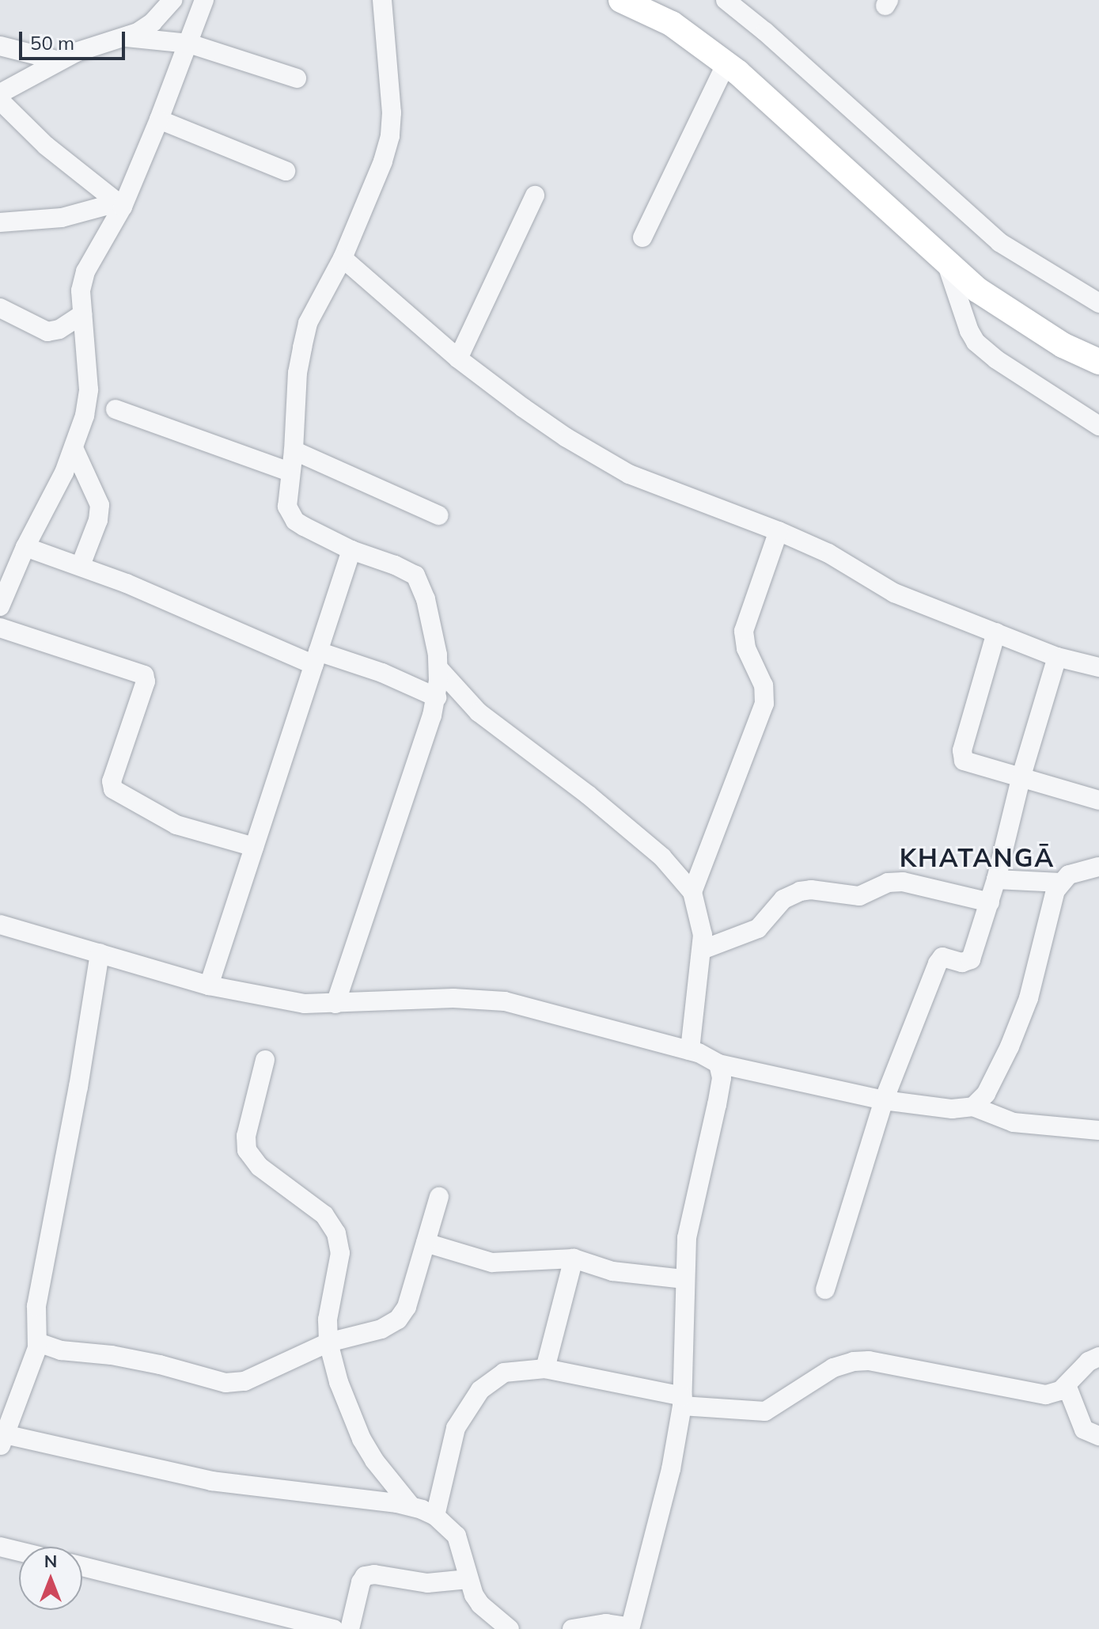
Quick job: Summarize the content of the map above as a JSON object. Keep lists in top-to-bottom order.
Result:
{
  "districts": ["KHATANGĀ"],
  "scale_bar": "50 m",
  "north": "top"
}
